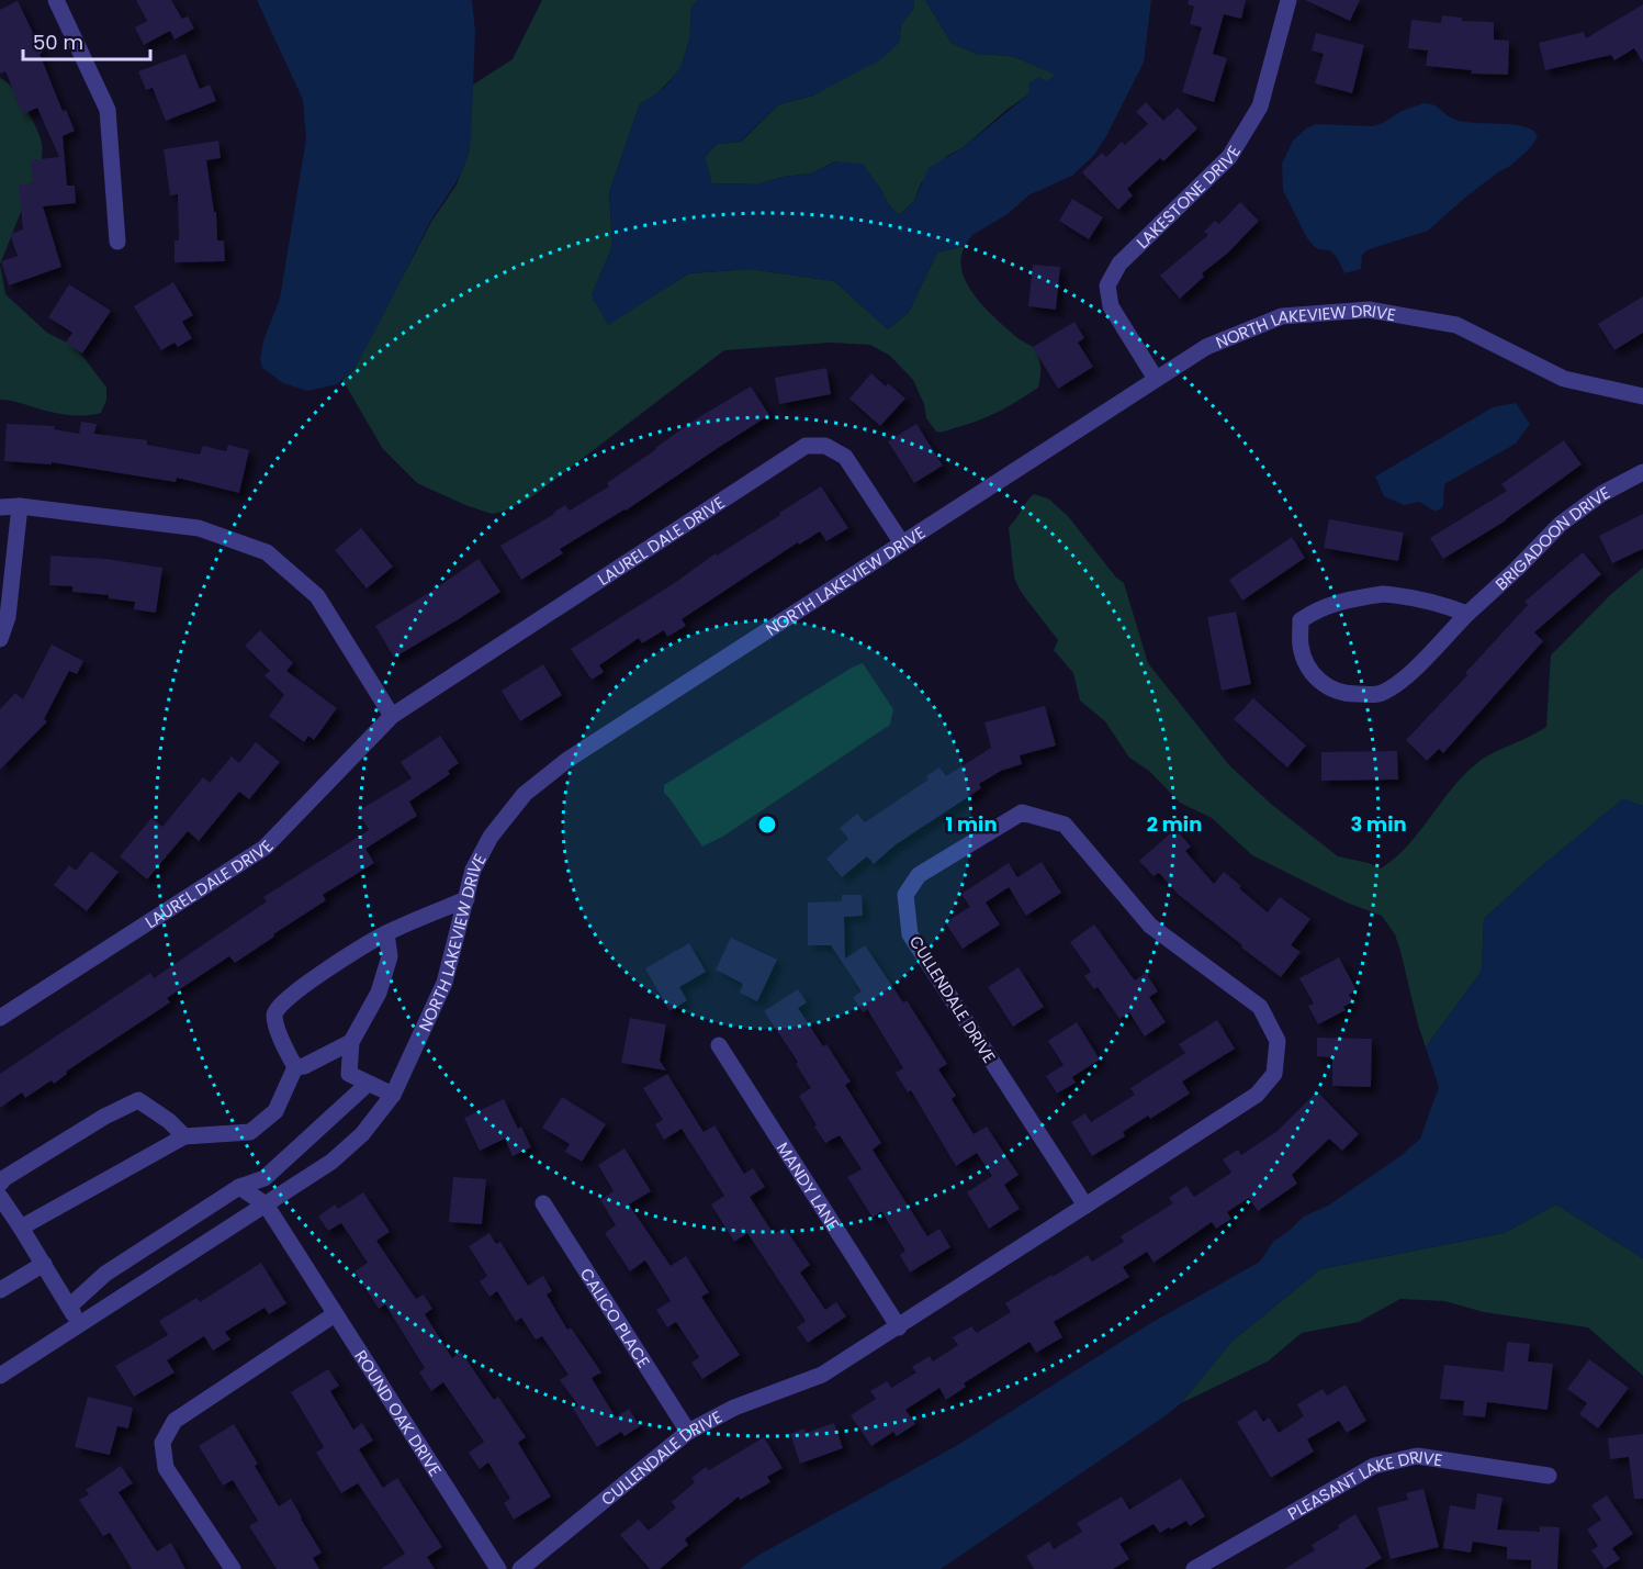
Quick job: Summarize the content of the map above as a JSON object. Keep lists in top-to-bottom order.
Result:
{
  "streets": {
    "street": [
      "LAKESTONE DRIVE",
      "NORTH LAKEVIEW DRIVE",
      "BRIGADOON DRIVE",
      "LAUREL DALE DRIVE",
      "CULLENDALE DRIVE",
      "MANDY LANE",
      "CALICO PLACE",
      "ROUND OAK DRIVE",
      "PLEASANT LAKE DRIVE"
    ]
  },
  "crossings": [
    ["LAKESTONE DRIVE", "NORTH LAKEVIEW DRIVE"],
    ["NORTH LAKEVIEW DRIVE", "LAUREL DALE DRIVE"],
    ["NORTH LAKEVIEW DRIVE", "ROUND OAK DRIVE"],
    ["CULLENDALE DRIVE", "MANDY LANE"],
    ["CULLENDALE DRIVE", "CALICO PLACE"]
  ],
  "scale_bar": "50 m",
  "rings": ["1 min", "2 min", "3 min"]
}
